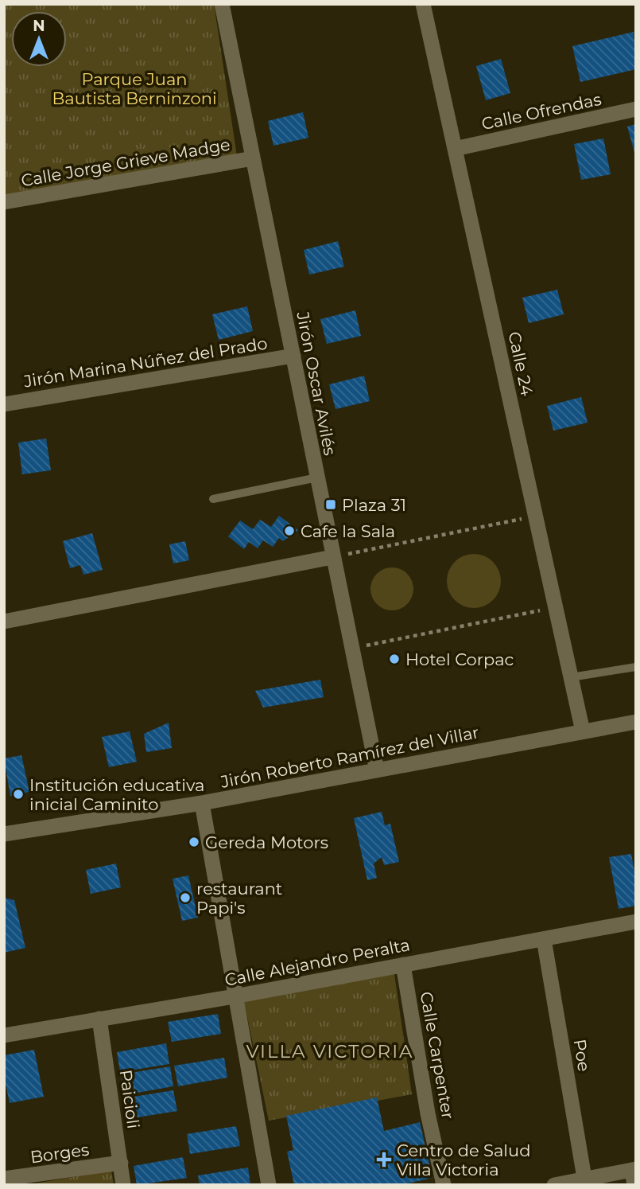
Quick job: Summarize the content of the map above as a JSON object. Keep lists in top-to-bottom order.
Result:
{
  "streets": {
    "street": [
      "Calle Ofrendas",
      "Calle Jorge Grieve Madge",
      "Jirón Marina Núñez del Prado",
      "Calle 24",
      "Jirón Oscar Avilés",
      "Jirón Roberto Ramírez del Villar",
      "Calle Alejandro Peralta",
      "Calle Carpenter",
      "Poe",
      "Paicioli",
      "Borges"
    ]
  },
  "crossings": [
    ["Calle Ofrendas", "Calle 24"],
    ["Calle Jorge Grieve Madge", "Jirón Oscar Avilés"],
    ["Jirón Marina Núñez del Prado", "Jirón Oscar Avilés"],
    ["Calle 24", "Jirón Roberto Ramírez del Villar"],
    ["Jirón Oscar Avilés", "Jirón Roberto Ramírez del Villar"],
    ["Calle Alejandro Peralta", "Calle Carpenter"],
    ["Calle Alejandro Peralta", "Poe"],
    ["Calle Alejandro Peralta", "Paicioli"],
    ["Paicioli", "Borges"]
  ],
  "districts": ["VILLA VICTORIA"],
  "parks": ["Parque Juan Bautista Berninzoni"],
  "places": {
    "transit": ["Plaza 31"],
    "other": [
      "Cafe la Sala",
      "Hotel Corpac",
      "Institución educativa inicial Caminito",
      "Gereda Motors",
      "restaurant Papi's"
    ],
    "health": ["Centro de Salud Villa Victoria"]
  },
  "north": "top"
}
